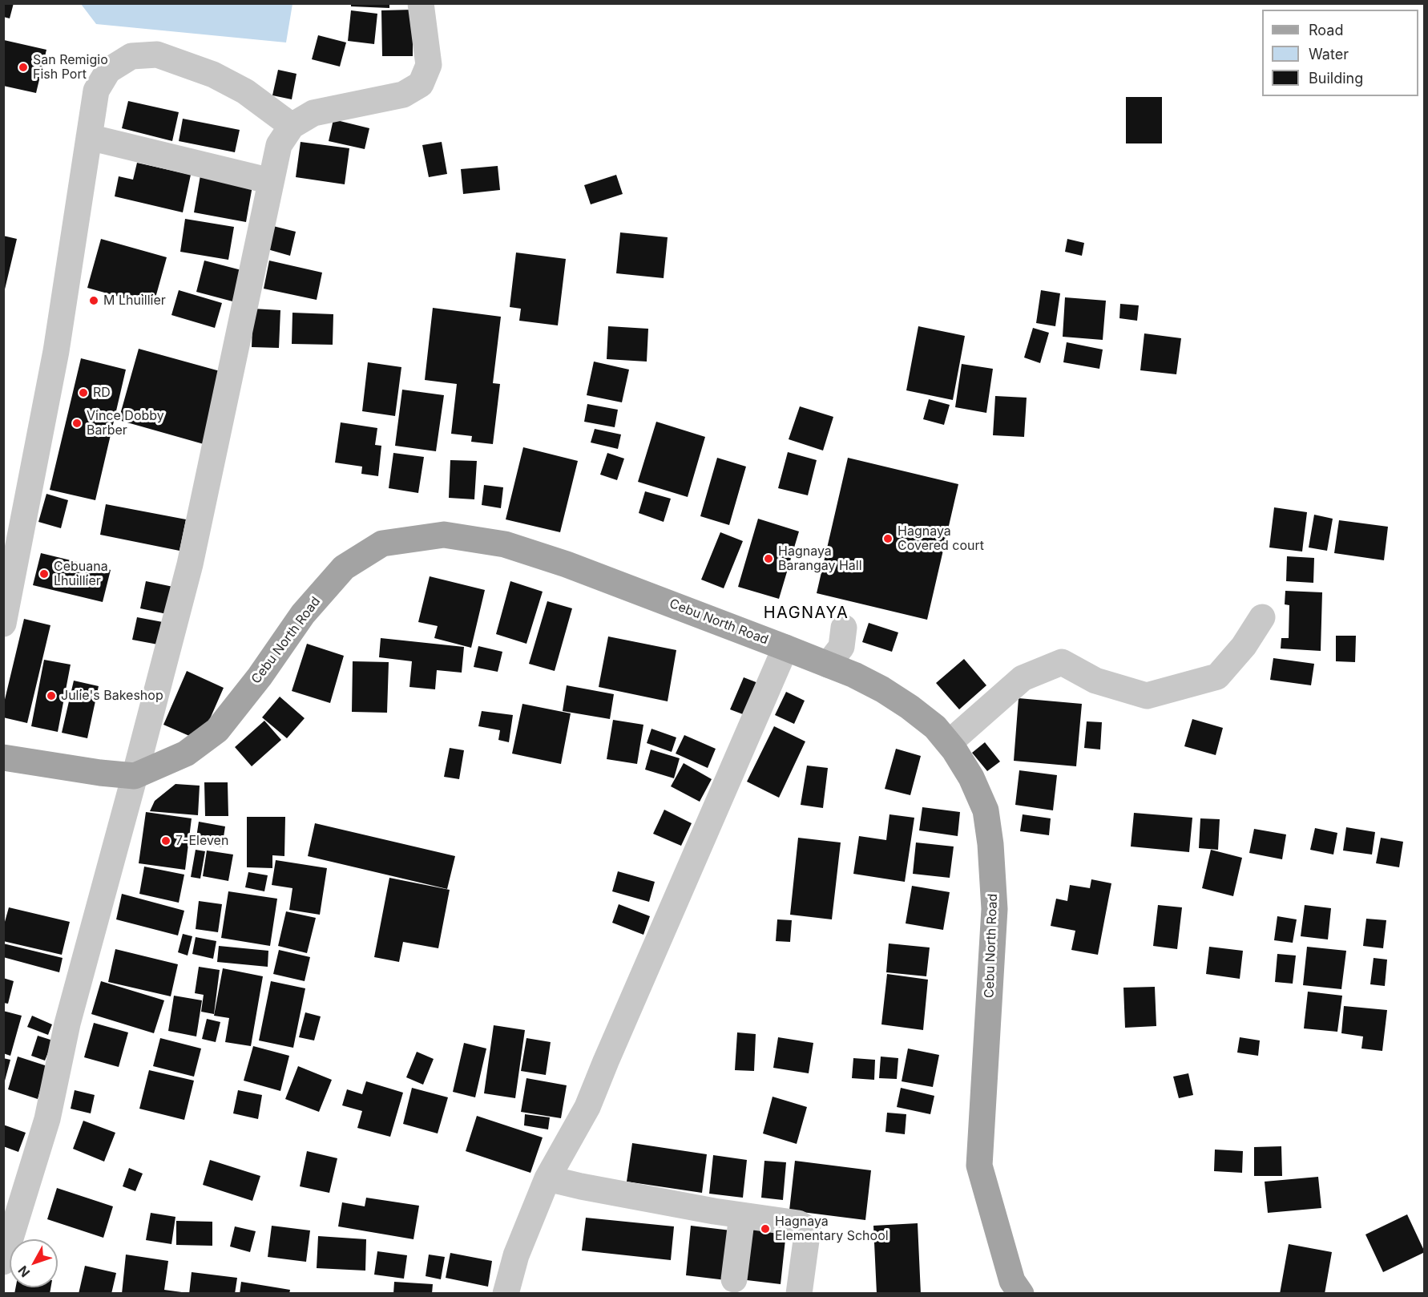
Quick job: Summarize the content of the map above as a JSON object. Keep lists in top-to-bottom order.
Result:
{
  "streets": {
    "main road": ["Cebu North Road"]
  },
  "districts": ["HAGNAYA"],
  "places": [
    "San Remigio Fish Port",
    "M Lhuillier",
    "RD",
    "Vince Dobby Barber",
    "Hagnaya Covered court",
    "Hagnaya Barangay Hall",
    "Cebuana Lhuillier",
    "Julie's Bakeshop",
    "7-Eleven",
    "Hagnaya Elementary School"
  ],
  "legend": ["Road", "Water", "Building"],
  "north": "bottom left"
}
